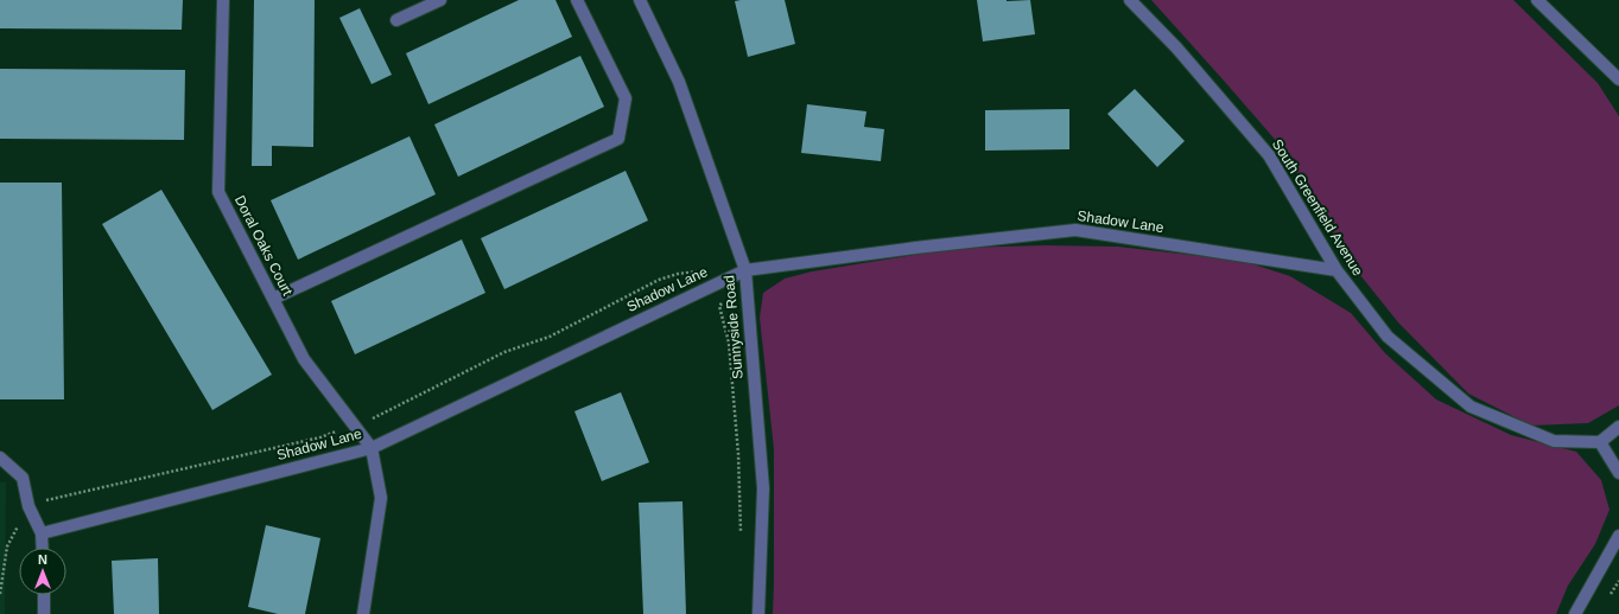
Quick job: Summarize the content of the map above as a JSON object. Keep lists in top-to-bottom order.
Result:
{
  "streets": {
    "street": [
      "South Greenfield Avenue",
      "Shadow Lane",
      "Doral Oaks Court",
      "Sunnyside Road"
    ]
  },
  "crossings": [
    ["South Greenfield Avenue", "Shadow Lane"],
    ["Shadow Lane", "Doral Oaks Court"],
    ["Shadow Lane", "Sunnyside Road"]
  ],
  "north": "top"
}
